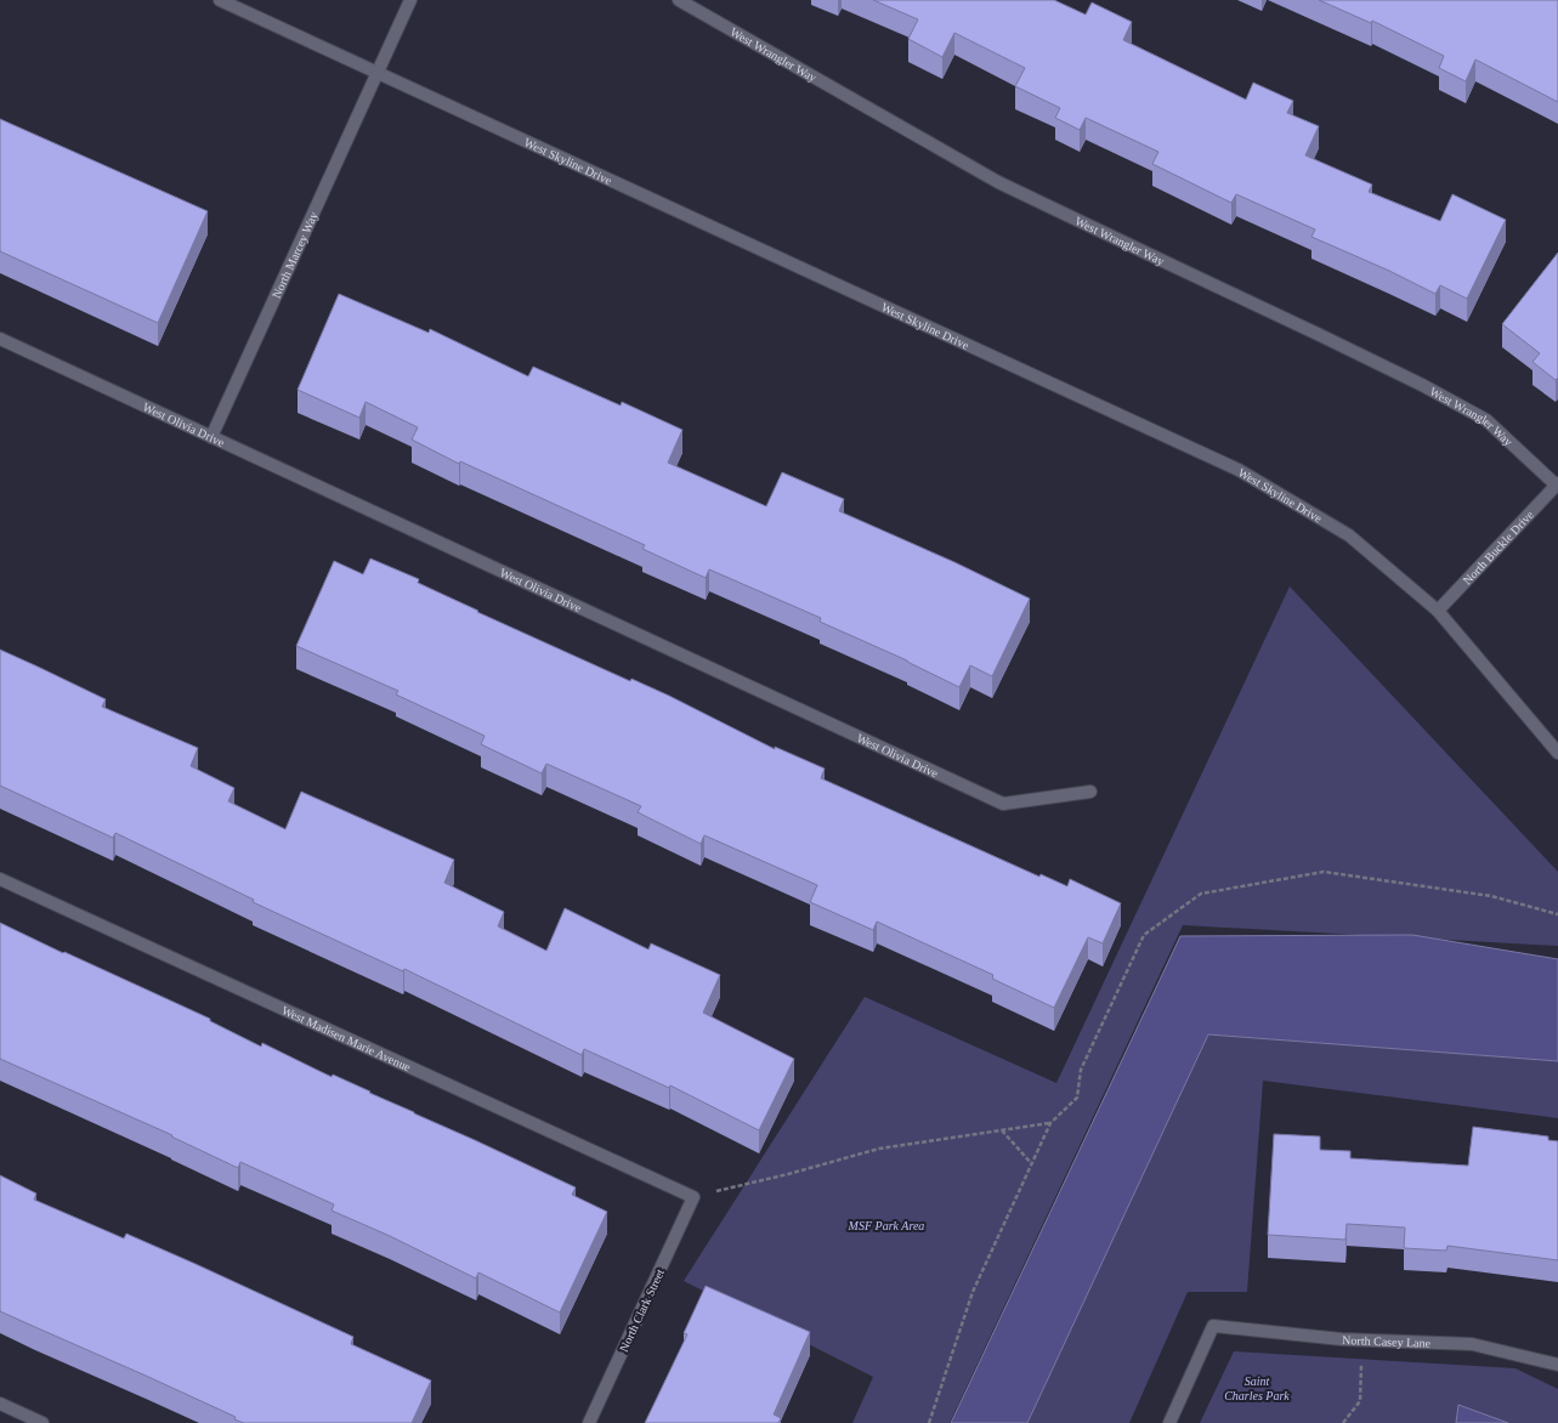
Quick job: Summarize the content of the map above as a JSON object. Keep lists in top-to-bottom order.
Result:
{
  "streets": {
    "street": [
      "West Wrangler Way",
      "West Skyline Drive",
      "North Marcey Way",
      "West Olivia Drive",
      "North Buckle Drive",
      "West Madisen Marie Avenue",
      "North Clark Street",
      "North Casey Lane"
    ]
  },
  "crossings": [
    ["West Wrangler Way", "North Buckle Drive"],
    ["West Skyline Drive", "North Marcey Way"],
    ["West Skyline Drive", "North Buckle Drive"],
    ["North Marcey Way", "West Olivia Drive"],
    ["West Madisen Marie Avenue", "North Clark Street"]
  ],
  "parks": ["MSF Park Area", "Saint Charles Park"]
}
